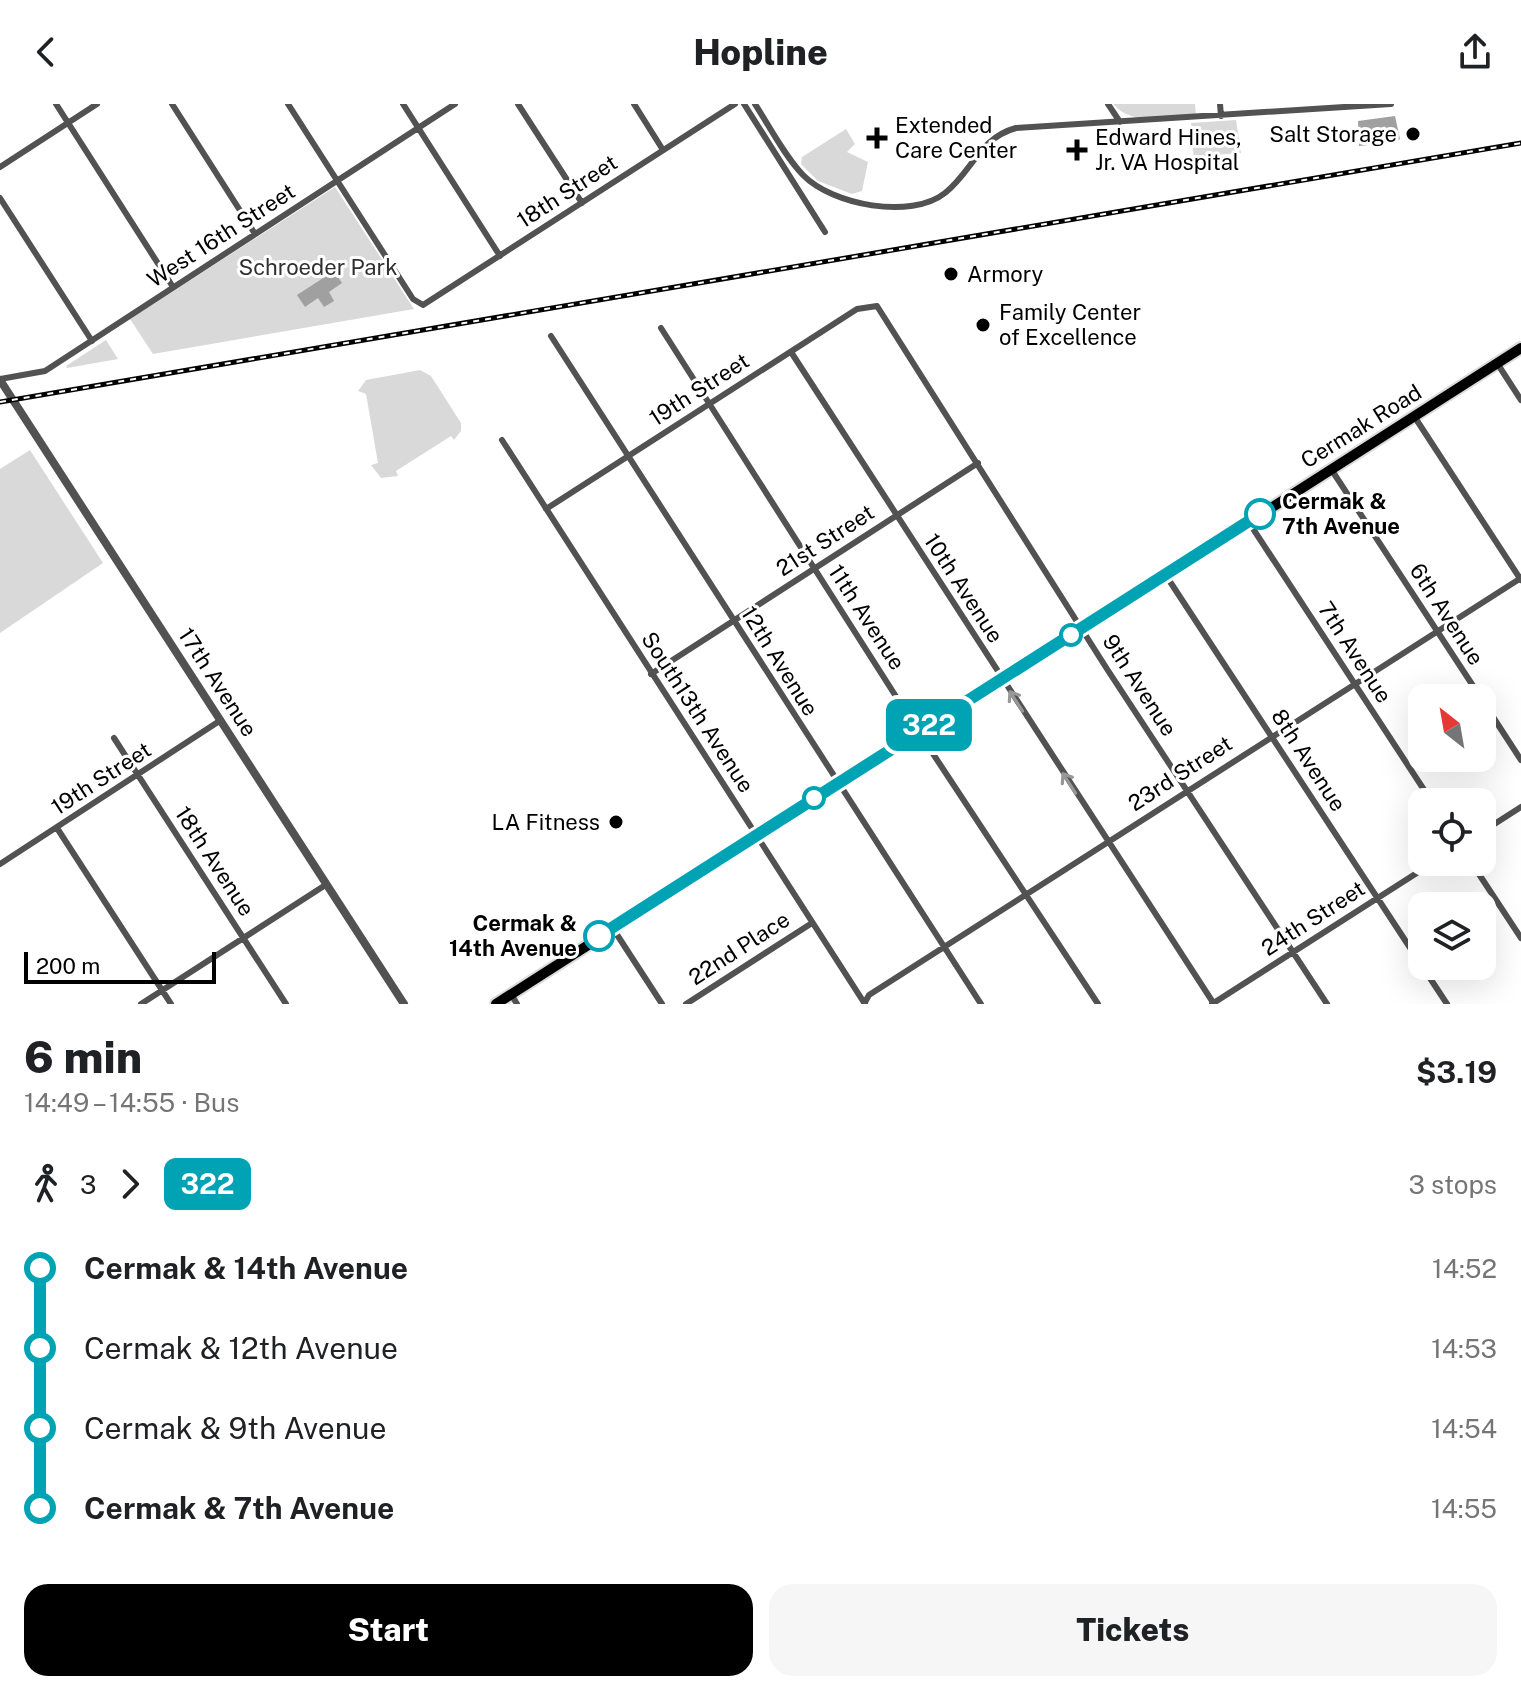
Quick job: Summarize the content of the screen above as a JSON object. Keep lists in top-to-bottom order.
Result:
{
  "streets": {
    "main road": ["Cermak Road"],
    "street": [
      "18th Street",
      "West 16th Street",
      "19th Street",
      "21st Street",
      "10th Avenue",
      "6th Avenue",
      "11th Avenue",
      "7th Avenue",
      "12th Avenue",
      "17th Avenue",
      "9th Avenue",
      "South13th Avenue",
      "8th Avenue",
      "23rd Street",
      "18th Avenue",
      "24th Street",
      "22nd Place"
    ]
  },
  "crossings": [
    ["18th Street", "West 16th Street"],
    ["West 16th Street", "17th Avenue"],
    ["19th Street", "10th Avenue"],
    ["19th Street", "11th Avenue"],
    ["19th Street", "12th Avenue"],
    ["19th Street", "17th Avenue"],
    ["19th Street", "9th Avenue"],
    ["19th Street", "South13th Avenue"],
    ["19th Street", "18th Avenue"],
    ["Cermak Road", "10th Avenue"],
    ["Cermak Road", "6th Avenue"],
    ["Cermak Road", "11th Avenue"],
    ["Cermak Road", "7th Avenue"],
    ["Cermak Road", "12th Avenue"],
    ["Cermak Road", "9th Avenue"],
    ["Cermak Road", "South13th Avenue"],
    ["Cermak Road", "8th Avenue"],
    ["21st Street", "10th Avenue"],
    ["21st Street", "11th Avenue"],
    ["21st Street", "12th Avenue"],
    ["21st Street", "9th Avenue"],
    ["21st Street", "South13th Avenue"],
    ["10th Avenue", "23rd Street"],
    ["10th Avenue", "24th Street"],
    ["6th Avenue", "23rd Street"],
    ["11th Avenue", "23rd Street"],
    ["7th Avenue", "23rd Street"],
    ["12th Avenue", "23rd Street"],
    ["9th Avenue", "23rd Street"],
    ["9th Avenue", "24th Street"],
    ["South13th Avenue", "23rd Street"],
    ["South13th Avenue", "22nd Place"],
    ["8th Avenue", "23rd Street"],
    ["8th Avenue", "24th Street"]
  ],
  "parks": ["Schroeder Park"],
  "places": {
    "other": [
      "Salt Storage",
      "Armory",
      "Family Center of Excellence",
      "Cermak & 7th Avenue",
      "LA Fitness",
      "Cermak & 14th Avenue"
    ],
    "health": ["Extended Care Center", "Edward Hines, Jr. VA Hospital"]
  },
  "lines": ["bus line 322"],
  "scale_bar": "200 m",
  "north": "top left",
  "page": {
    "header": "Hopline",
    "on_map": "322",
    "scale": "200 m",
    "heading": ["6 min", "14:49 – 14:55 · Bus", "$3.19"],
    "legs": ["3", "322", "3 stops"],
    "list": [
      {
        "name": "Cermak & 14th Avenue",
        "value": "14:52"
      },
      {
        "name": "Cermak & 12th Avenue",
        "value": "14:53"
      },
      {
        "name": "Cermak & 9th Avenue",
        "value": "14:54"
      },
      {
        "name": "Cermak & 7th Avenue",
        "value": "14:55"
      }
    ],
    "buttons": ["Start", "Tickets"]
  }
}
